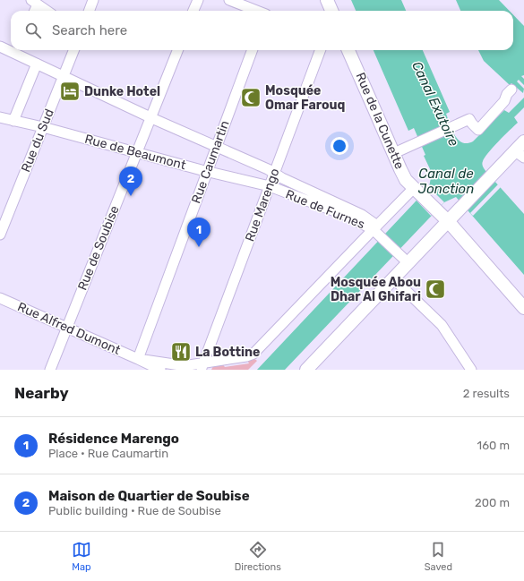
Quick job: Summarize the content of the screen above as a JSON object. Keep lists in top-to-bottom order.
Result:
{
  "streets": {
    "main road": ["Rue de la Cunette"],
    "street": [
      "Rue du Sud",
      "Rue de Beaumont",
      "Rue Caumartin",
      "Rue Marengo",
      "Rue de Furnes",
      "Rue de Soubise",
      "Rue Alfred Dumont"
    ]
  },
  "crossings": [
    ["Rue du Sud", "Rue de Beaumont"],
    ["Rue du Sud", "Rue de Furnes"],
    ["Rue de Beaumont", "Rue Caumartin"],
    ["Rue de Beaumont", "Rue Marengo"],
    ["Rue de Beaumont", "Rue de Furnes"],
    ["Rue de Beaumont", "Rue de Soubise"],
    ["Rue Caumartin", "Rue de Furnes"],
    ["Rue Caumartin", "Rue Alfred Dumont"],
    ["Rue Marengo", "Rue de Furnes"],
    ["Rue Marengo", "Rue Alfred Dumont"],
    ["Rue de Furnes", "Rue de Soubise"],
    ["Rue de Furnes", "Rue Alfred Dumont"],
    ["Rue de Soubise", "Rue Alfred Dumont"]
  ],
  "water": ["Canal Exutoire", "Canal de Jonction"],
  "places": {
    "hotel": ["Dunke Hotel"],
    "mosque": ["Mosquée Omar Farouq", "Mosquée Abou Dhar Al Ghifari"],
    "restaurant": ["La Bottine"]
  },
  "page": {
    "search": "Search here",
    "pins": ["2", "1"],
    "heading": ["Nearby", "2 results"],
    "list": [
      {
        "mark": "1",
        "name": "Résidence Marengo",
        "note": "Place · Rue Caumartin",
        "value": "160 m"
      },
      {
        "mark": "2",
        "name": "Maison de Quartier de Soubise",
        "note": "Public building · Rue de Soubise",
        "value": "200 m"
      }
    ],
    "nav": ["Map", "Directions", "Saved"]
  }
}
